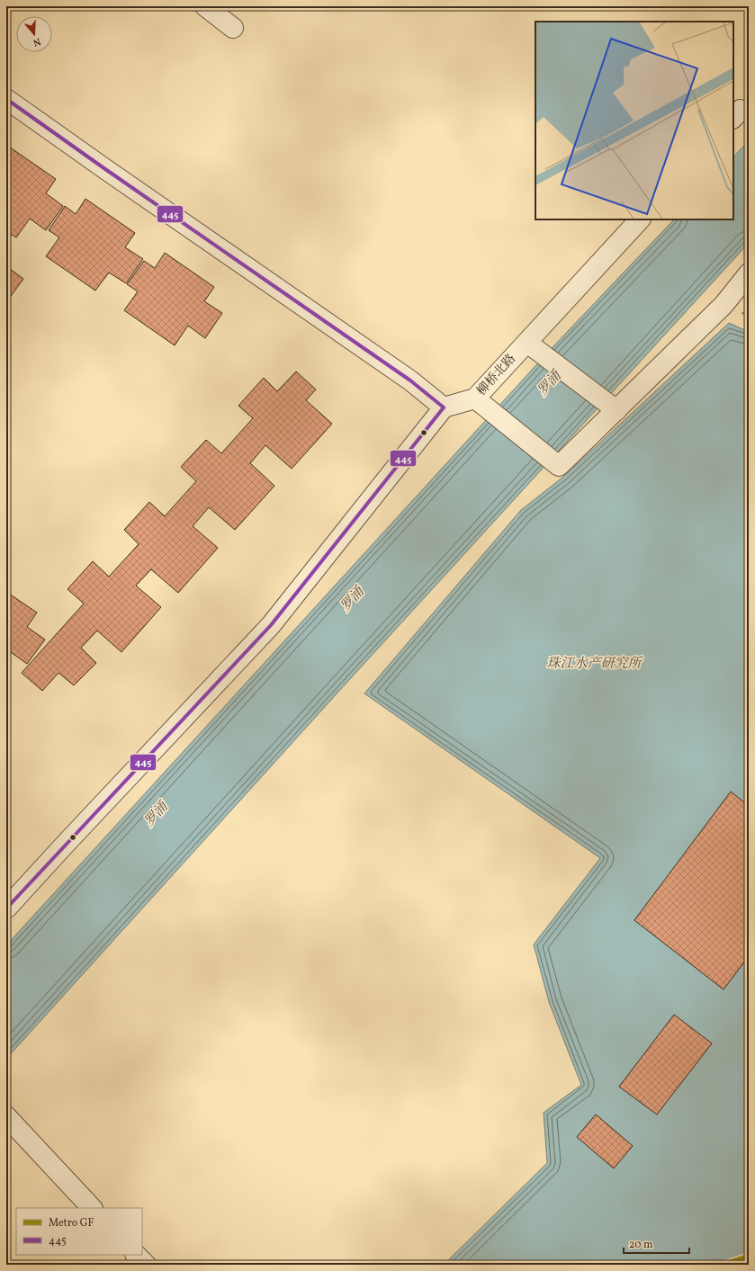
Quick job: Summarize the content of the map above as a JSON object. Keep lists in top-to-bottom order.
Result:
{
  "streets": {
    "street": ["柳桥北路"]
  },
  "water": ["罗涌", "珠江水产研究所"],
  "lines": ["transit line 445", "metro line GF"],
  "legend": ["Metro GF", "445"],
  "scale_bar": "20 m",
  "north": "bottom"
}
